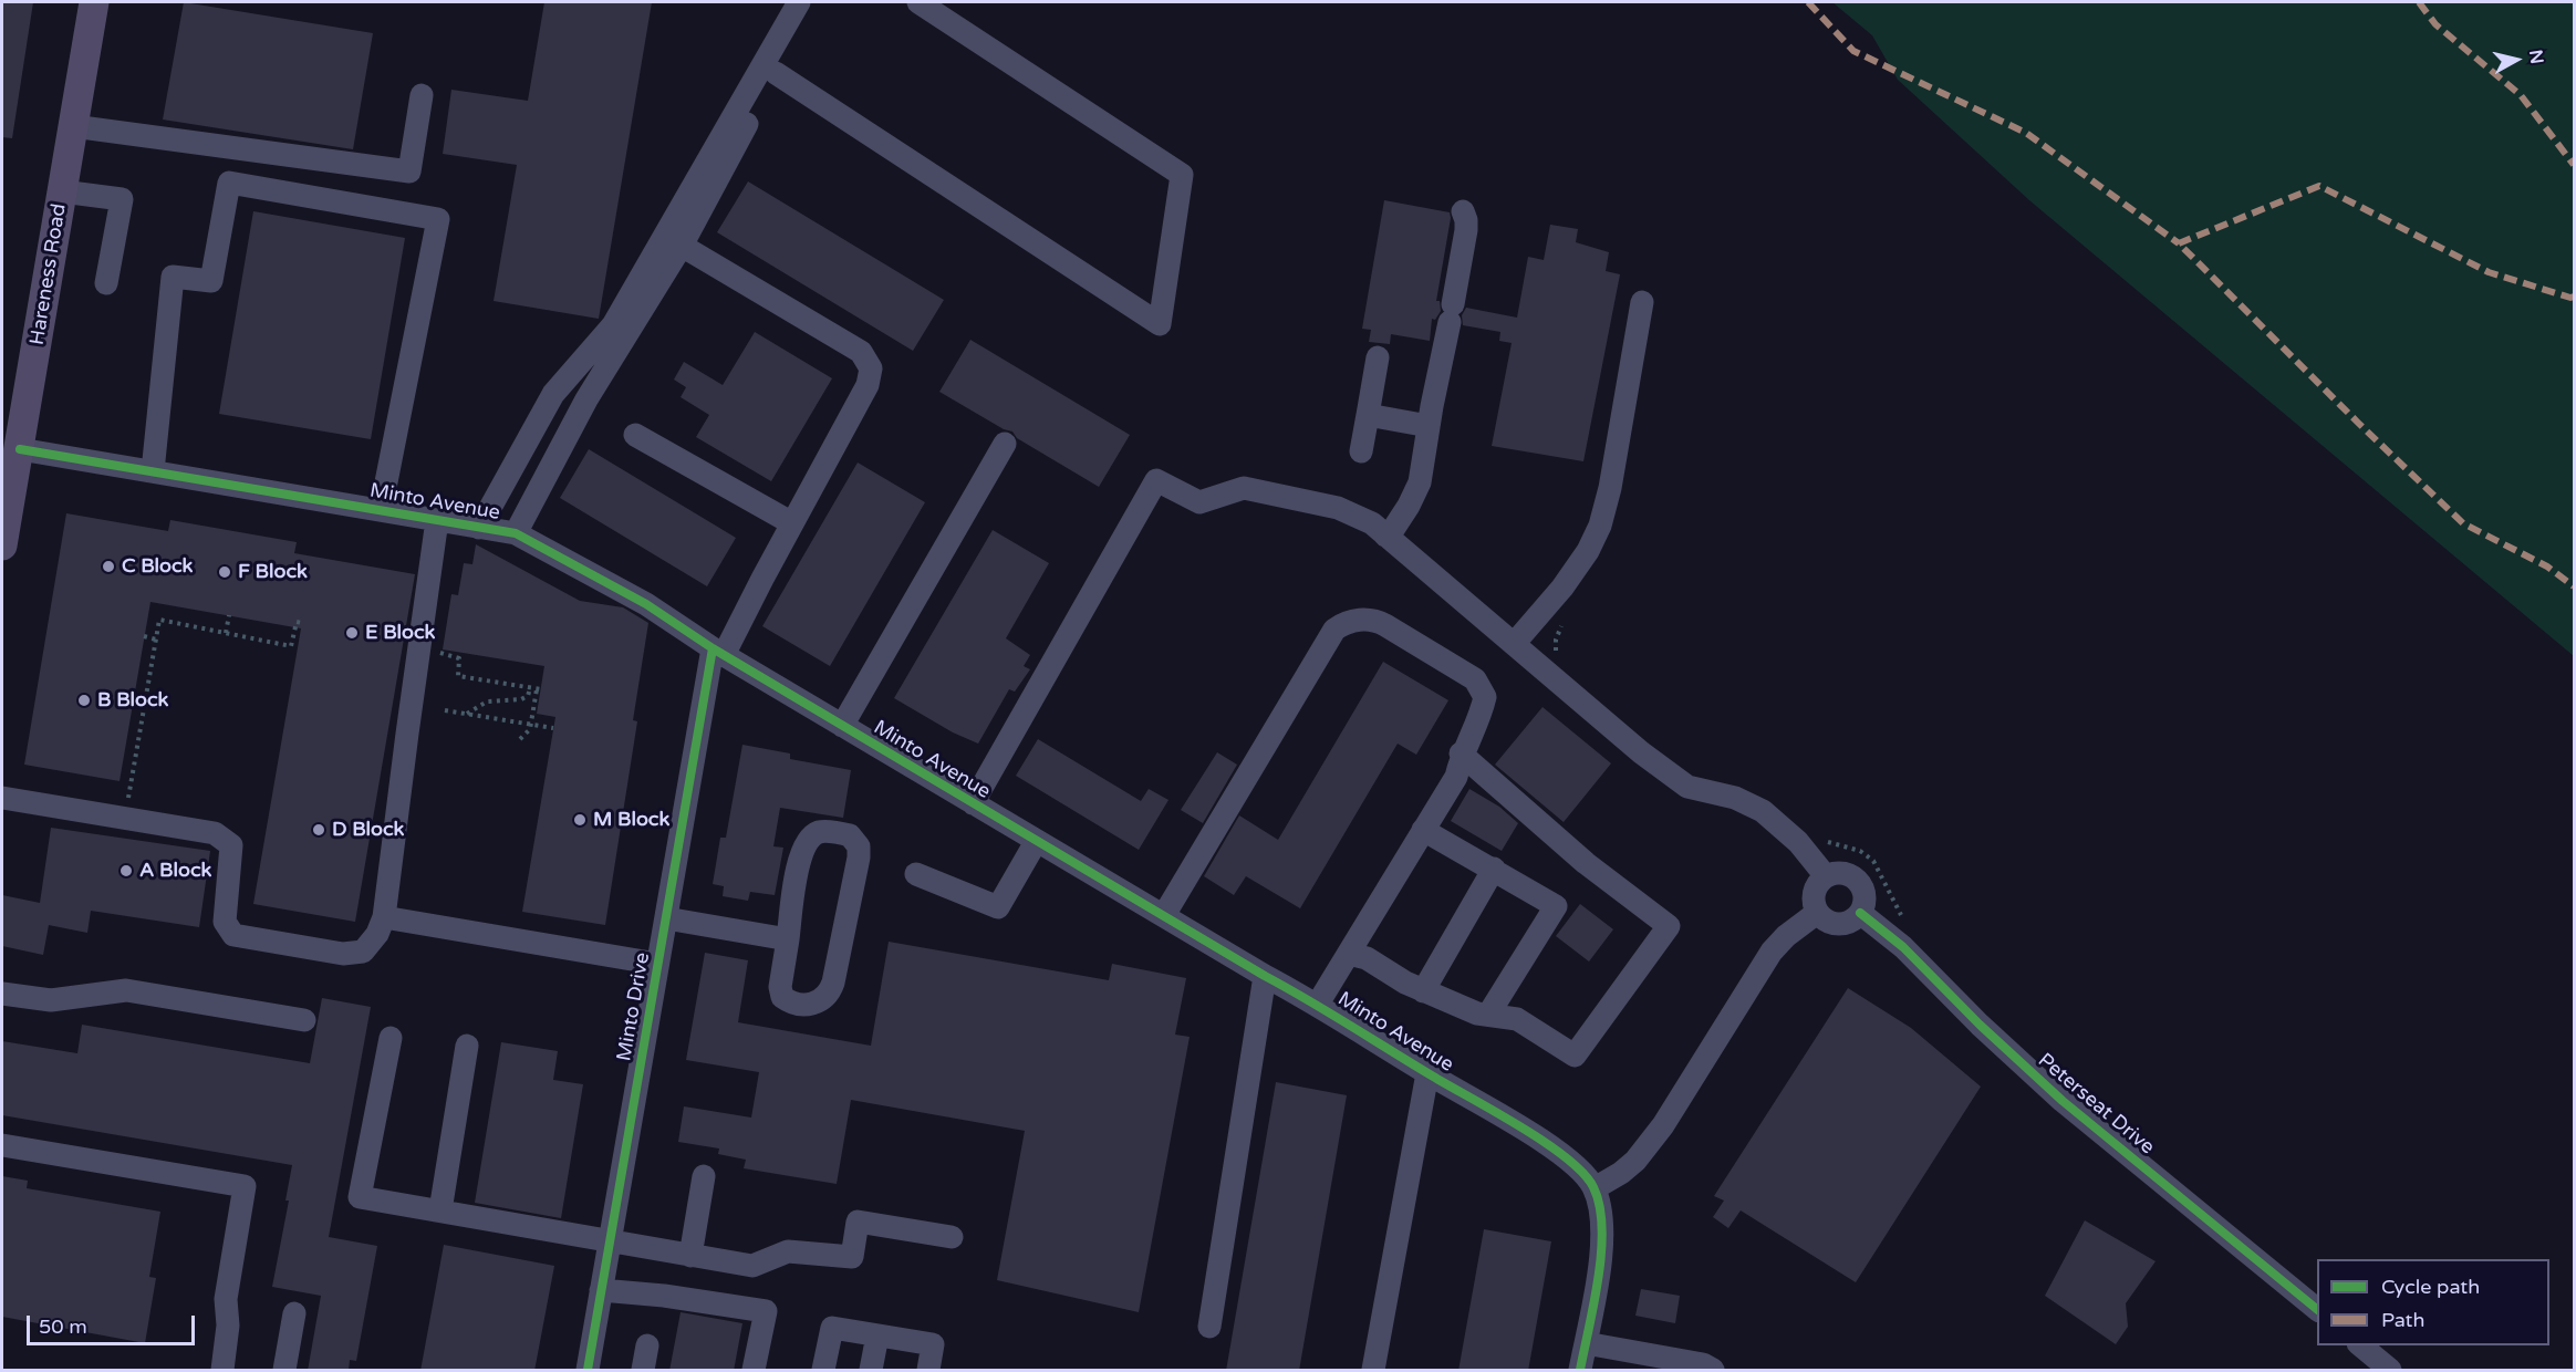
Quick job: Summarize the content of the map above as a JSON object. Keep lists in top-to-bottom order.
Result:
{
  "streets": {
    "main road": ["Hareness Road"],
    "street": ["Minto Avenue", "Minto Drive", "Peterseat Drive"]
  },
  "crossings": [
    ["Hareness Road", "Minto Avenue"],
    ["Minto Avenue", "Minto Drive"]
  ],
  "places": [
    "C Block",
    "F Block",
    "E Block",
    "B Block",
    "M Block",
    "D Block",
    "A Block"
  ],
  "legend": ["Cycle path", "Path"],
  "scale_bar": "50 m",
  "north": "right"
}
